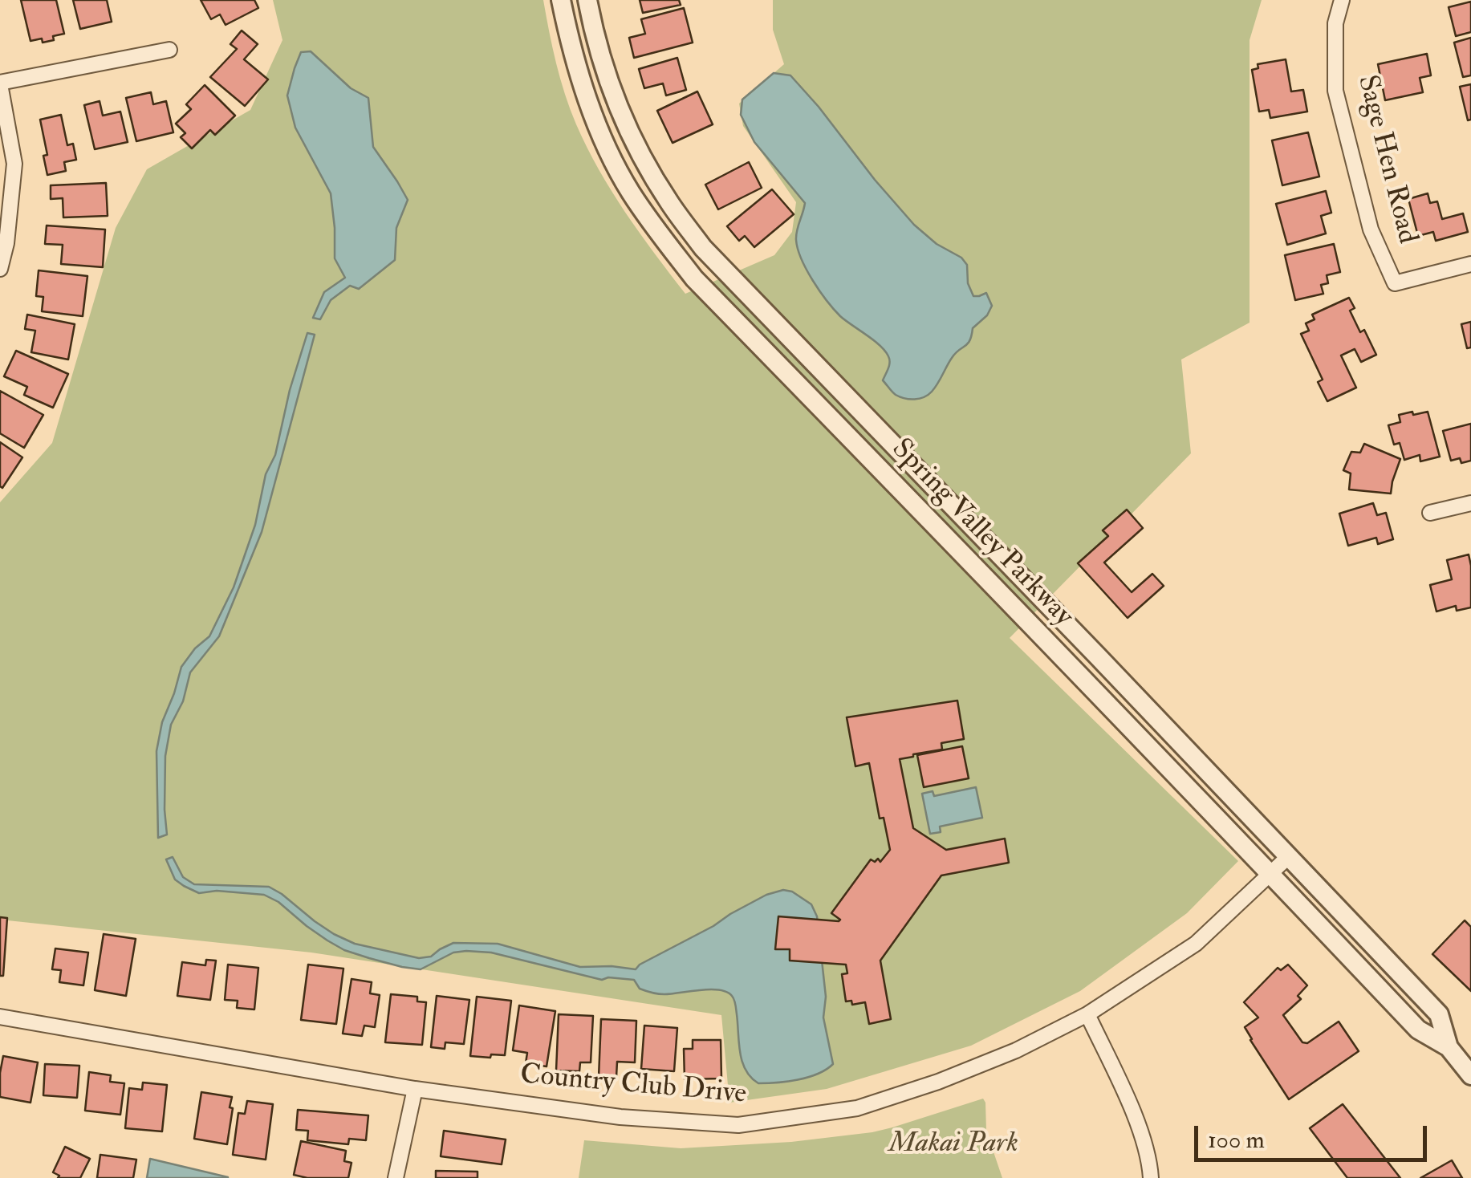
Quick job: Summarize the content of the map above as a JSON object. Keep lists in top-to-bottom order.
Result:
{
  "streets": {
    "street": ["Sage Hen Road", "Spring Valley Parkway", "Country Club Drive"]
  },
  "crossings": [
    ["Spring Valley Parkway", "Country Club Drive"]
  ],
  "parks": ["Makai Park"],
  "scale_bar": "100 m"
}
